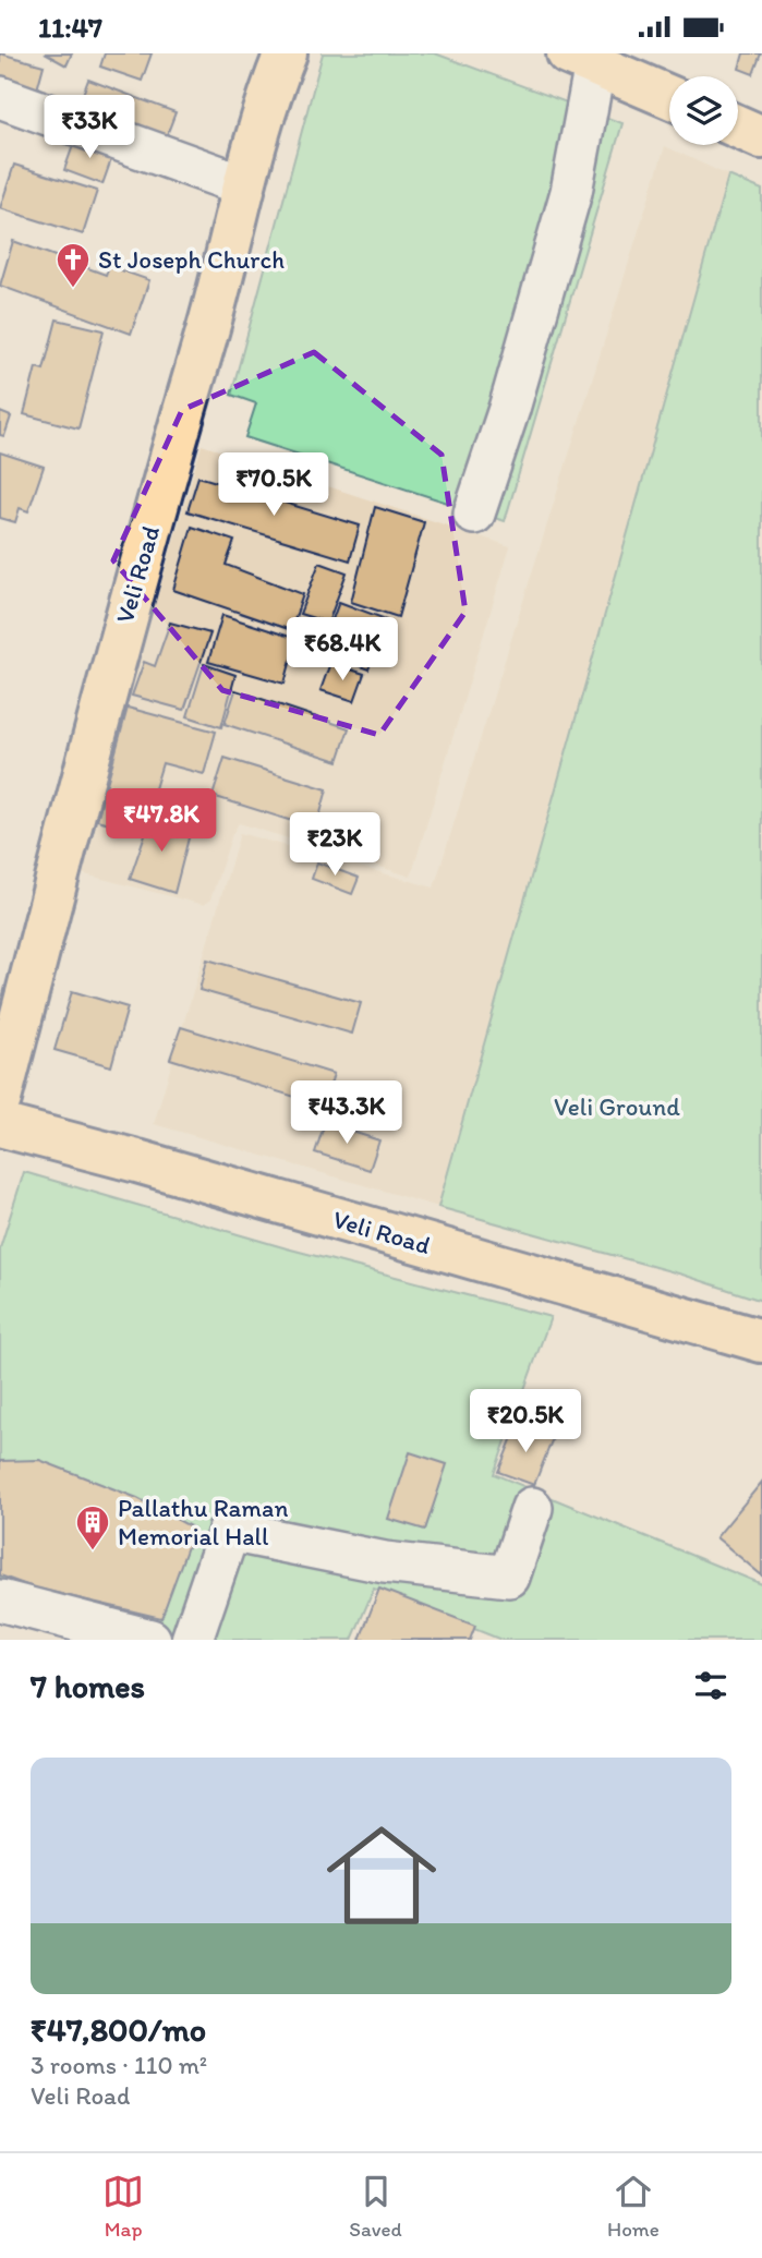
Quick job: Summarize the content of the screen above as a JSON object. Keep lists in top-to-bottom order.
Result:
{
  "streets": {
    "main road": ["Veli Road"]
  },
  "parks": ["Veli Ground"],
  "places": {
    "church": ["St Joseph Church"],
    "building": ["Pallathu Raman Memorial Hall"]
  },
  "page": {
    "status": "11:47",
    "price": [
      "₹33K",
      "₹70.5K",
      "₹68.4K",
      "₹47.8K",
      "₹23K",
      "₹43.3K",
      "₹20.5K"
    ],
    "heading": "7 homes",
    "list": [
      {
        "name": "₹47,800/mo",
        "note": "3 rooms · 110 m² · Veli Road"
      }
    ],
    "tabs": ["Map", "Saved", "Home"]
  }
}
